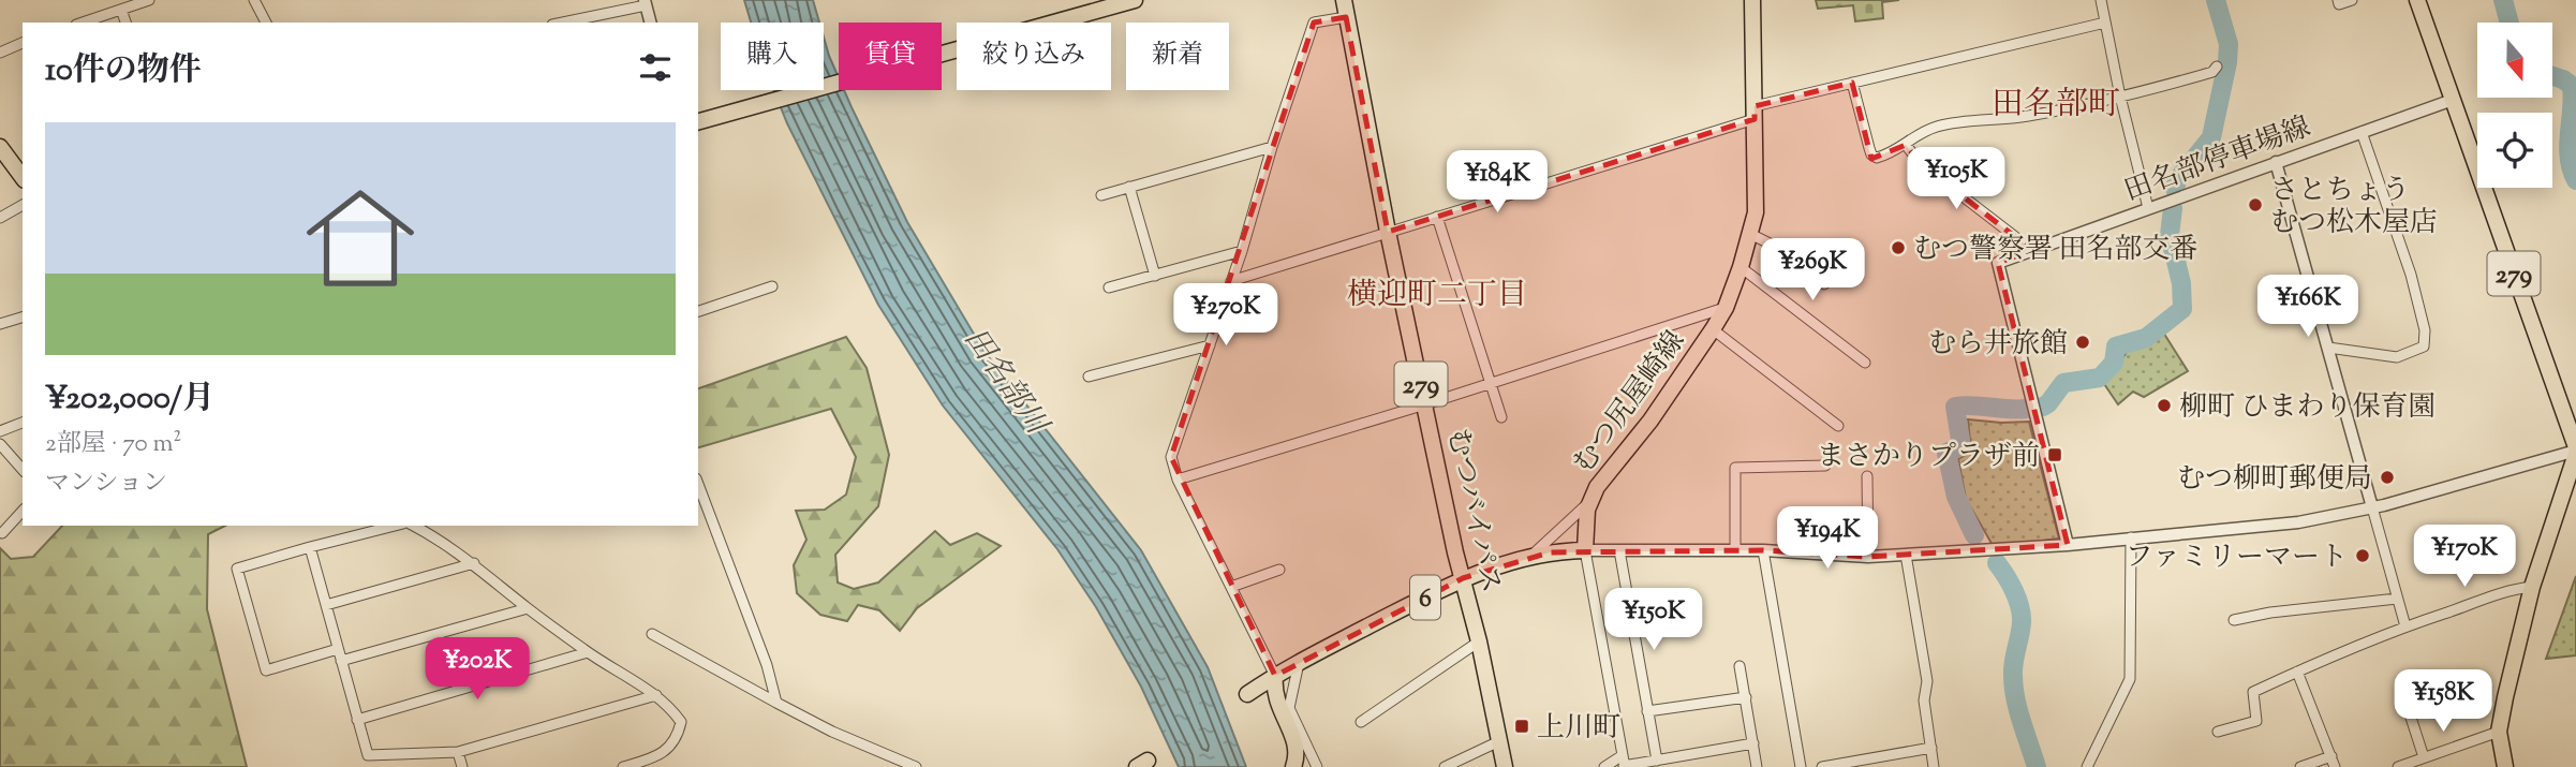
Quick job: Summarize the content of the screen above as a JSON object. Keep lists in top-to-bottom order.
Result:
{
  "streets": {
    "main road": [
      "279",
      "むつ尻屋崎線",
      "むつバイパス",
      "6"
    ],
    "street": ["田名部停車場線"]
  },
  "crossings": [
    ["田名部停車場線", "279"],
    ["むつ尻屋崎線", "6"],
    ["むつバイパス", "6"]
  ],
  "districts": ["田名部町", "横迎町二丁目"],
  "water": ["田名部川"],
  "places": {
    "other": [
      "さとちょう むつ松木屋店",
      "むつ警察署 田名部交番",
      "むら井旅館",
      "柳町 ひまわり保育園",
      "むつ柳町郵便局",
      "ファミリーマート"
    ],
    "transit": ["まさかりプラザ前", "上川町"]
  },
  "north": "bottom",
  "page": {
    "chip": [
      "購入",
      "賃貸",
      "絞り込み",
      "新着"
    ],
    "heading": "10件の物件",
    "list": [
      {
        "name": "¥202,000/月",
        "note": "2部屋 · 70 m² · マンション"
      }
    ],
    "price": [
      "¥105K",
      "¥184K",
      "¥269K",
      "¥166K",
      "¥270K",
      "¥194K",
      "¥170K",
      "¥150K",
      "¥202K",
      "¥158K"
    ]
  }
}
